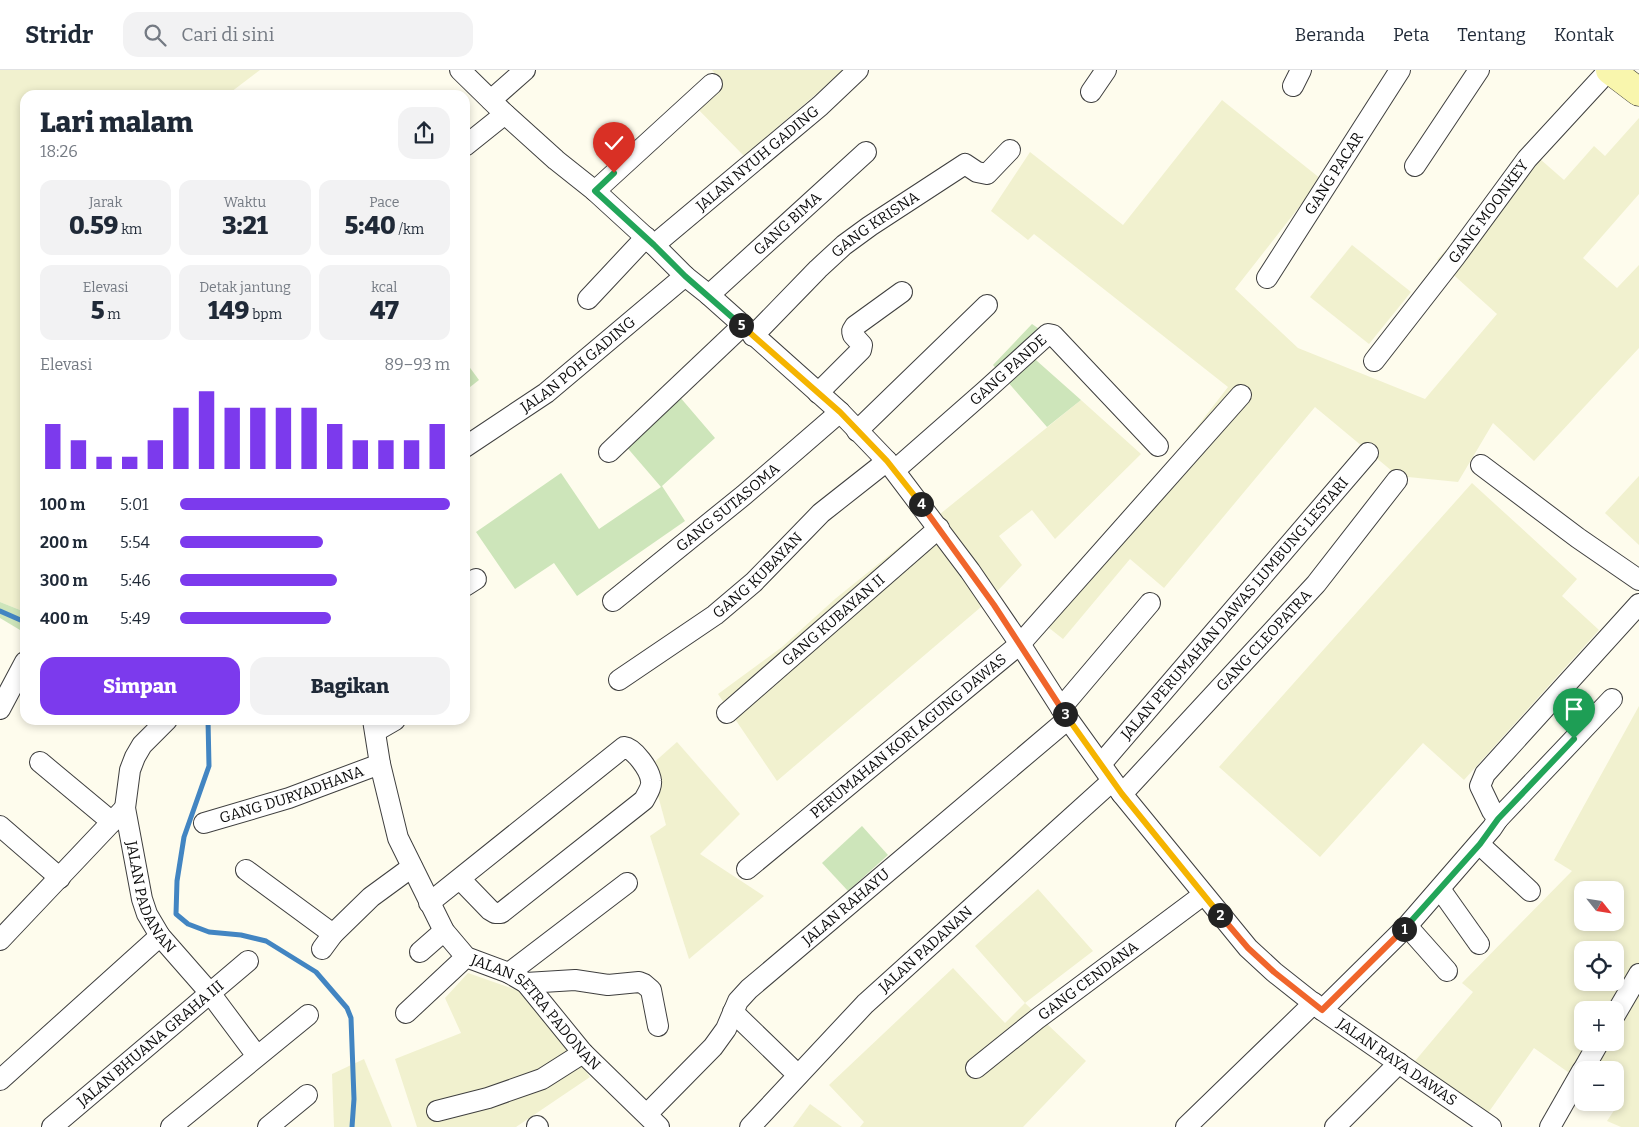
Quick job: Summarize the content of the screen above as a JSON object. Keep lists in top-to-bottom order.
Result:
{
  "streets": {
    "street": [
      "JALAN NYUH GADING",
      "GANG PACAR",
      "GANG MOONKEY",
      "GANG BIMA",
      "GANG KRISNA",
      "JALAN POH GADING",
      "GANG PANDE",
      "GANG SUTASOMA",
      "GANG KUBAYAN",
      "JALAN PERUMAHAN DAWAS LUMBUNG LESTARI",
      "GANG KUBAYAN II",
      "GANG CLEOPATRA",
      "PERUMAHAN KORI AGUNG DAWAS",
      "GANG DURYADHANA",
      "JALAN PADANAN",
      "JALAN RAHAYU",
      "GANG CENDANA",
      "JALAN SETRA PADONAN",
      "JALAN BHUANA GRAHA III",
      "JALAN RAYA DAWAS"
    ]
  },
  "crossings": [
    ["JALAN NYUH GADING", "JALAN RAYA DAWAS"],
    ["GANG BIMA", "JALAN RAYA DAWAS"],
    ["GANG KRISNA", "JALAN RAYA DAWAS"],
    ["JALAN POH GADING", "JALAN RAYA DAWAS"],
    ["GANG PANDE", "GANG KUBAYAN"],
    ["GANG PANDE", "JALAN RAYA DAWAS"],
    ["GANG SUTASOMA", "JALAN RAYA DAWAS"],
    ["GANG KUBAYAN", "JALAN RAYA DAWAS"],
    ["JALAN PERUMAHAN DAWAS LUMBUNG LESTARI", "JALAN RAYA DAWAS"],
    ["GANG KUBAYAN II", "JALAN RAYA DAWAS"],
    ["GANG CLEOPATRA", "JALAN PADANAN"],
    ["GANG CLEOPATRA", "JALAN RAYA DAWAS"],
    ["PERUMAHAN KORI AGUNG DAWAS", "JALAN RAYA DAWAS"],
    ["GANG DURYADHANA", "JALAN SETRA PADONAN"],
    ["JALAN PADANAN", "JALAN BHUANA GRAHA III"],
    ["JALAN PADANAN", "JALAN RAYA DAWAS"],
    ["JALAN RAHAYU", "JALAN SETRA PADONAN"],
    ["JALAN RAHAYU", "JALAN RAYA DAWAS"],
    ["GANG CENDANA", "JALAN RAYA DAWAS"]
  ],
  "north": "bottom right",
  "page": {
    "header": "Stridr",
    "search": "Cari di sini",
    "nav": [
      "Beranda",
      "Peta",
      "Tentang",
      "Kontak"
    ],
    "heading": ["Lari malam", "18:26"],
    "stats": [
      ["Jarak", "0.59 km"],
      ["Waktu", "3:21"],
      ["Pace", "5:40 /km"],
      ["Elevasi", "5 m"],
      ["Detak jantung", "149 bpm"],
      ["kcal", "47"]
    ],
    "pins": [
      "5",
      "4",
      "3",
      "2",
      "1"
    ],
    "chart": ["Elevasi", "89–93 m"],
    "list": [
      {
        "name": "100 m",
        "note": "5:01"
      },
      {
        "name": "200 m",
        "note": "5:54"
      },
      {
        "name": "300 m",
        "note": "5:46"
      },
      {
        "name": "400 m",
        "note": "5:49"
      }
    ],
    "buttons": ["Simpan", "Bagikan"],
    "map_buttons": ["+", "−"]
  }
}
